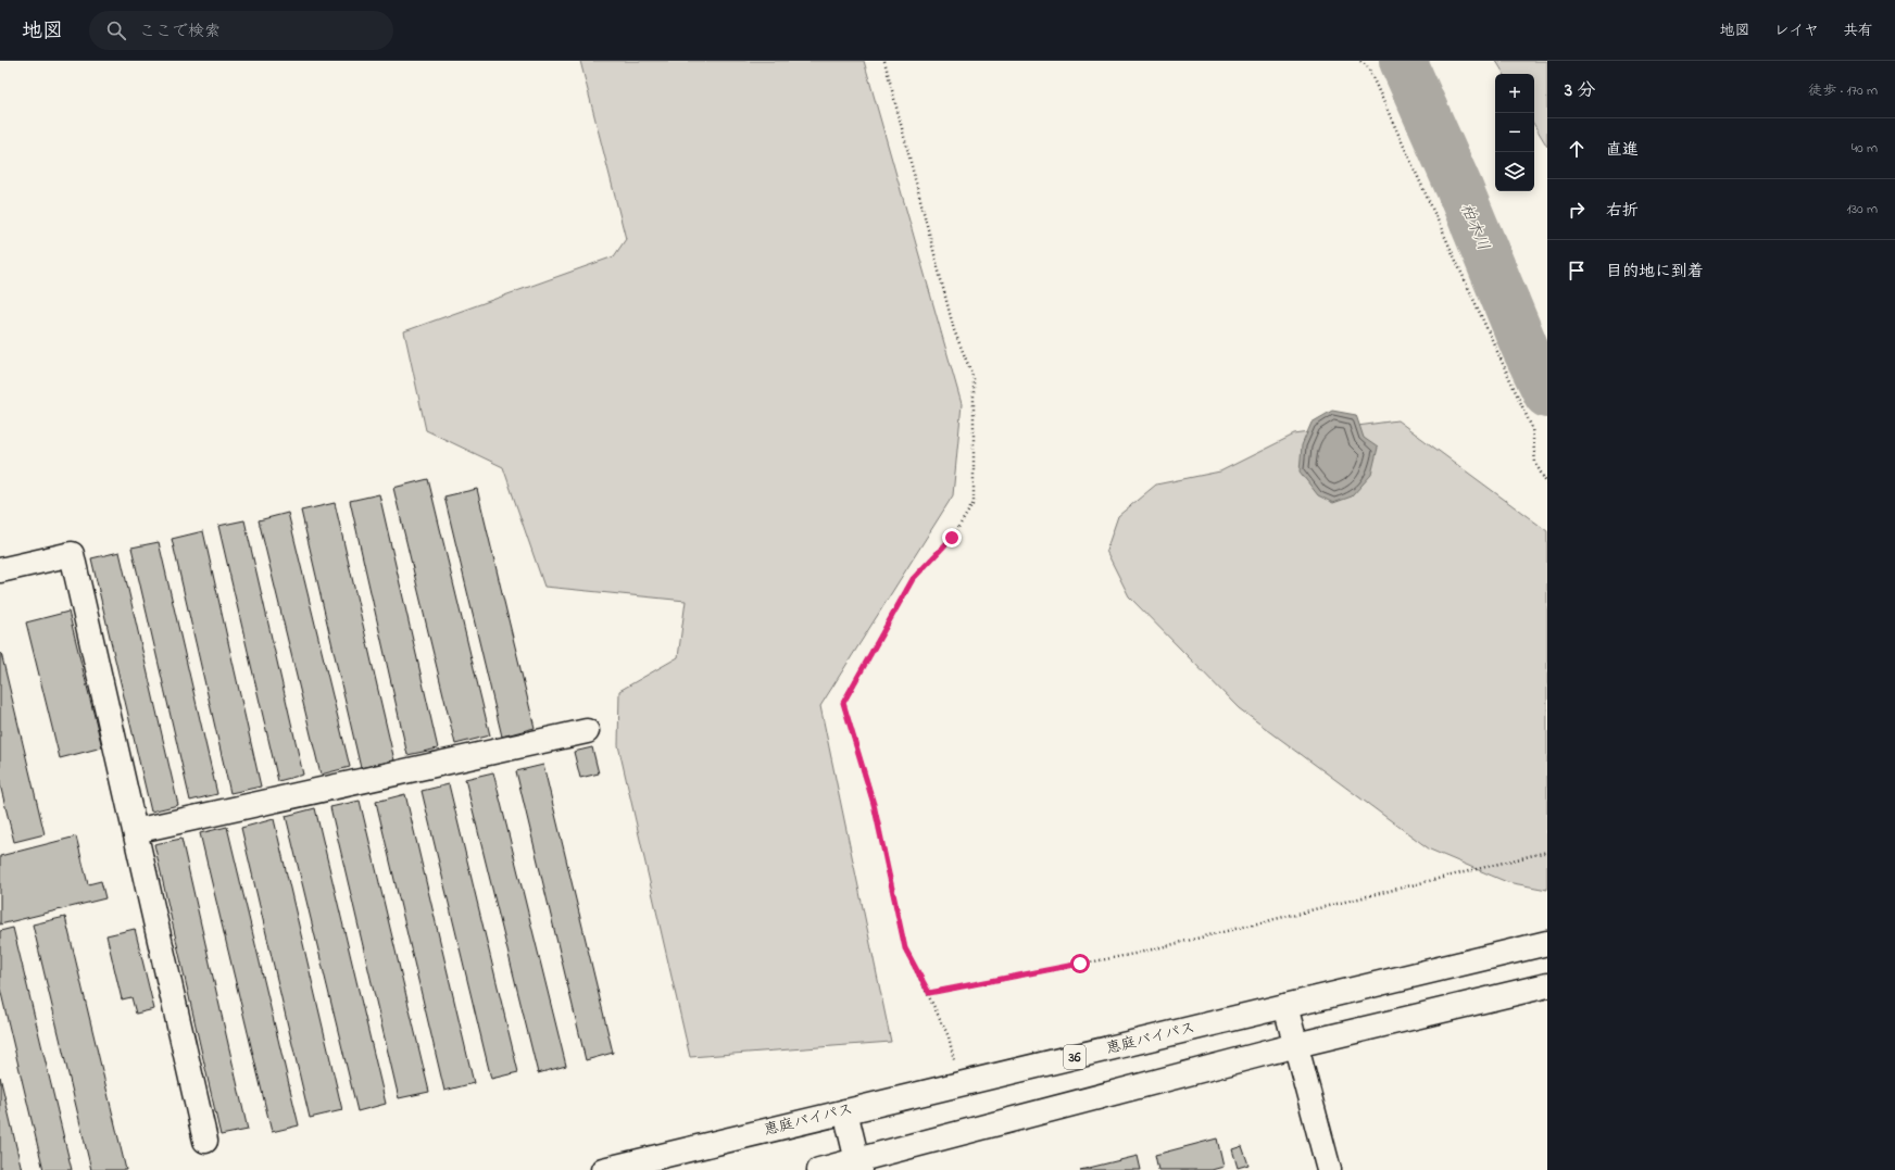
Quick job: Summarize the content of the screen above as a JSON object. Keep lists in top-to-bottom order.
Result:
{
  "streets": {
    "main road": ["恵庭バイパス", "36"]
  },
  "water": ["柏木川"],
  "page": {
    "header": "地図",
    "search": "ここで検索",
    "nav": ["地図", "レイヤ", "共有"],
    "heading": ["3 分", "徒歩 · 170 m"],
    "map_buttons": ["+", "−"],
    "list": [
      ["直進", "40 m"],
      ["右折", "130 m"],
      "目的地に到着"
    ]
  }
}
